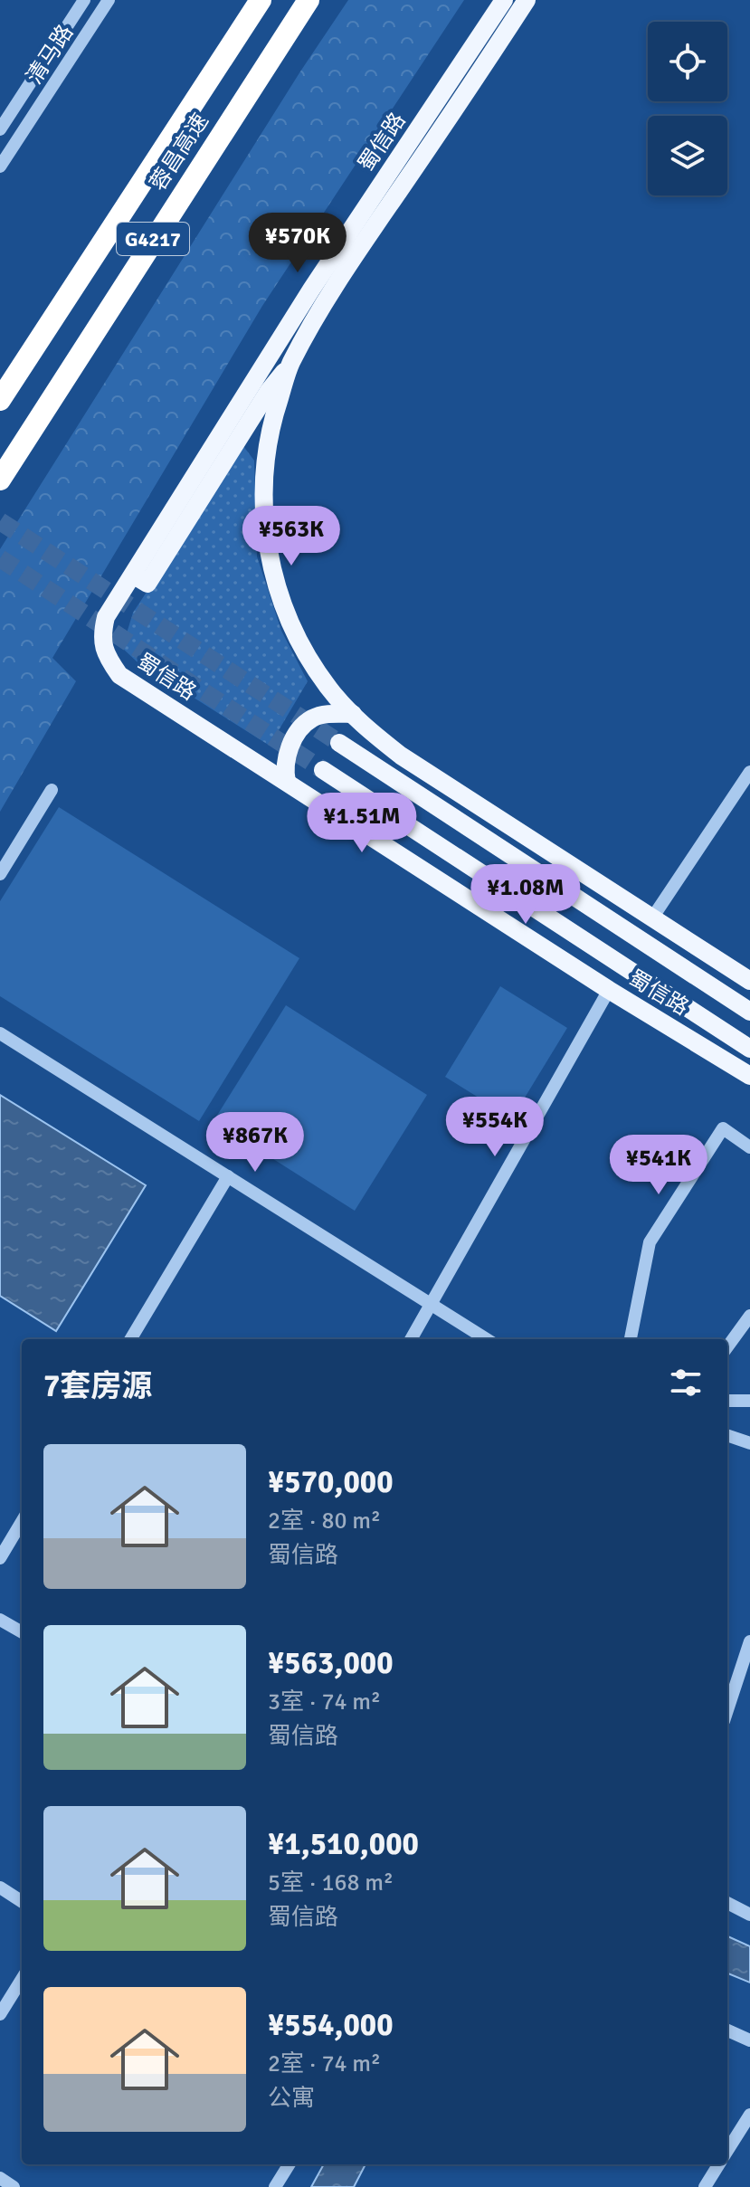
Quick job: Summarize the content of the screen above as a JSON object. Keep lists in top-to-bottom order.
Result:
{
  "streets": {
    "highway": ["蓉昌高速", "G4217"],
    "main road": ["蜀信路"],
    "street": ["清马路"]
  },
  "page": {
    "price": [
      "¥570K",
      "¥563K",
      "¥1.51M",
      "¥1.08M",
      "¥554K",
      "¥867K",
      "¥541K"
    ],
    "heading": "7套房源",
    "list": [
      {
        "name": "¥570,000",
        "note": "2室 · 80 m² · 蜀信路"
      },
      {
        "name": "¥563,000",
        "note": "3室 · 74 m² · 蜀信路"
      },
      {
        "name": "¥1,510,000",
        "note": "5室 · 168 m² · 蜀信路"
      },
      {
        "name": "¥554,000",
        "note": "2室 · 74 m² · 公寓"
      }
    ]
  }
}
